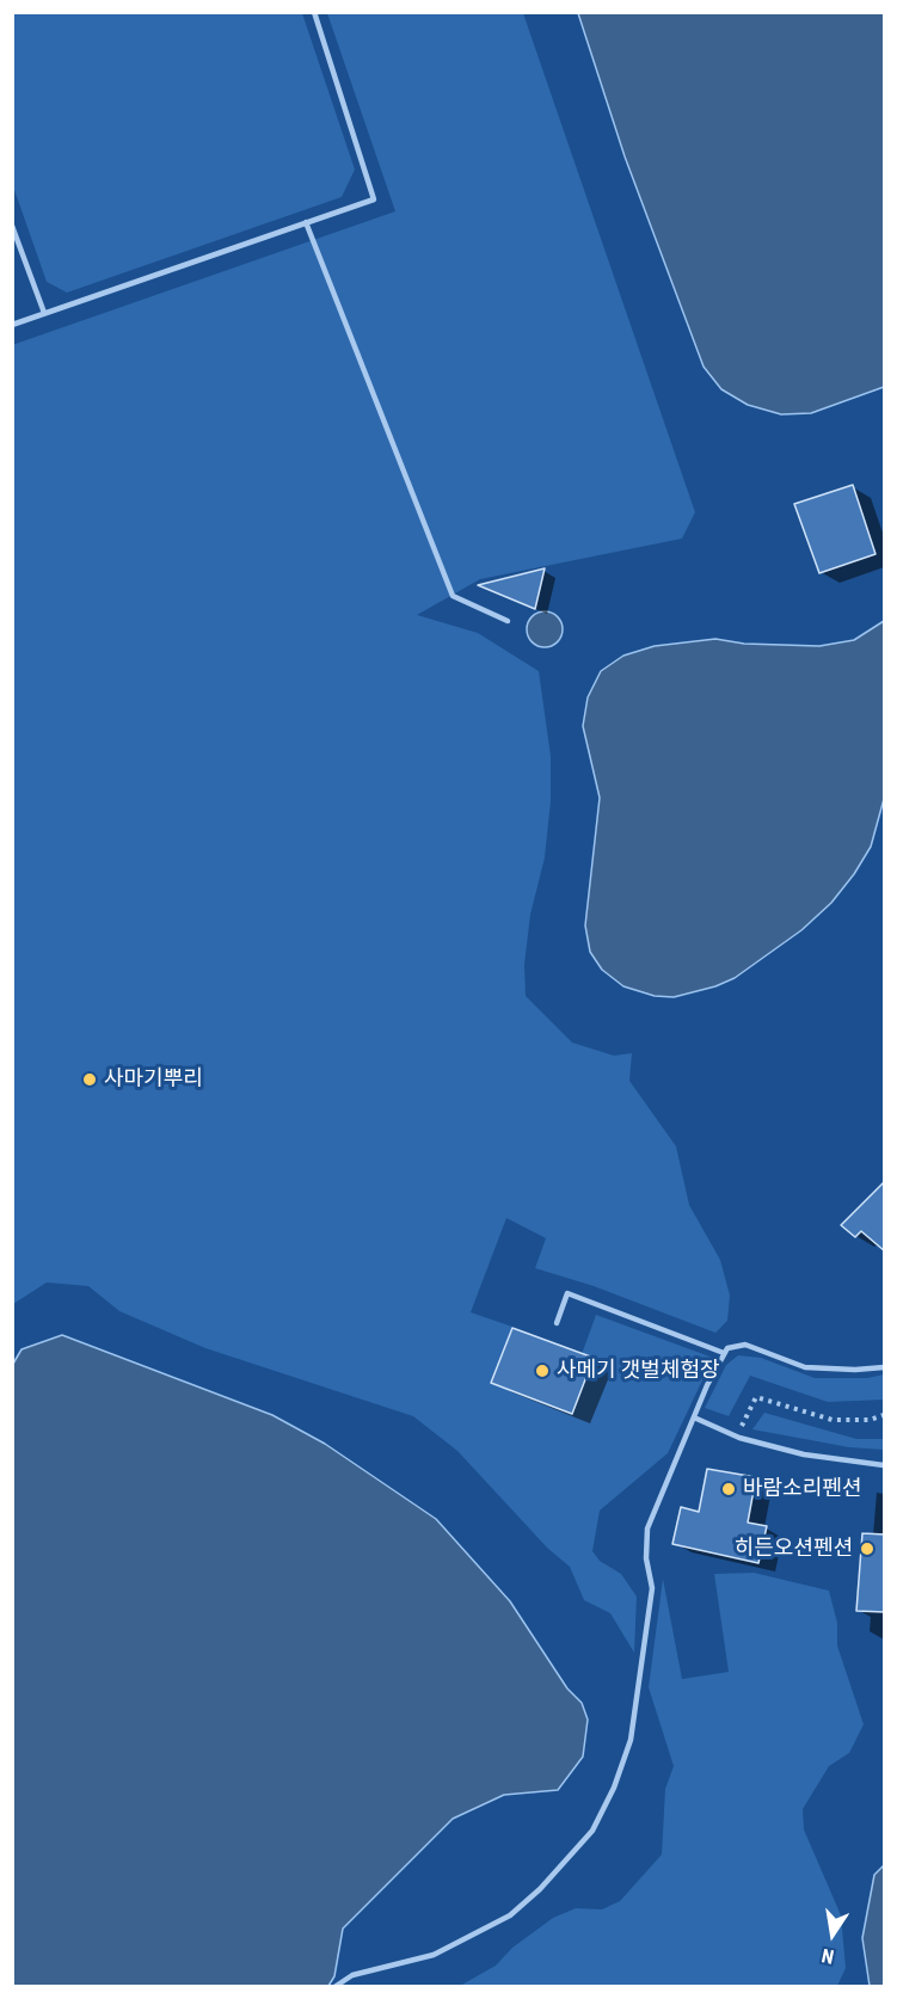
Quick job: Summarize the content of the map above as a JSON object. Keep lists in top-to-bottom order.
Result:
{
  "places": [
    "사마기뿌리",
    "사메기 갯벌체험장",
    "바람소리펜션",
    "히든오션펜션"
  ],
  "north": "bottom"
}
